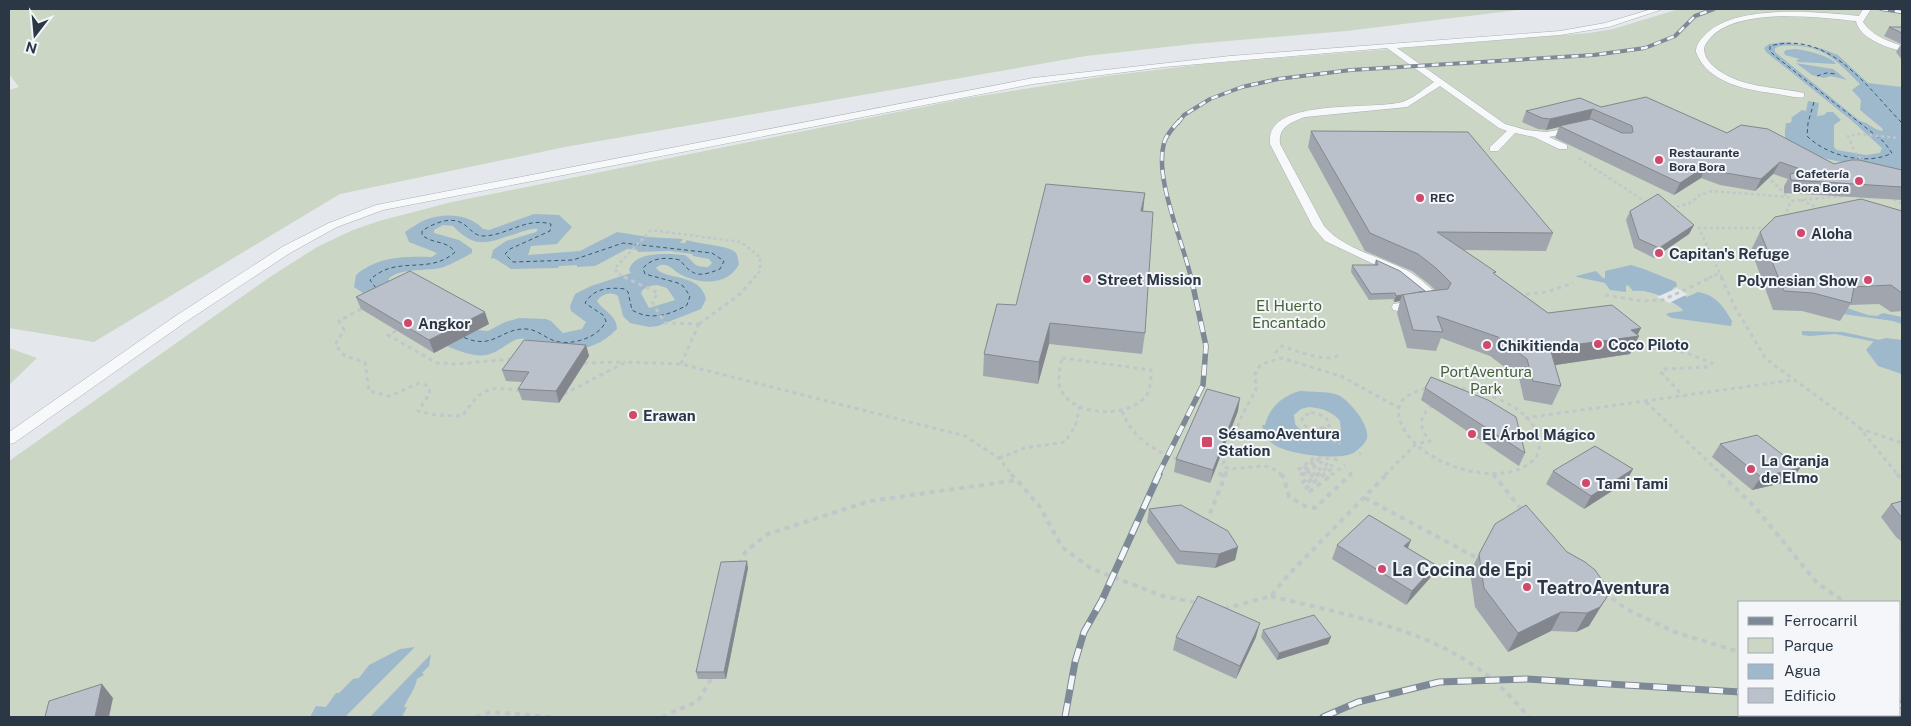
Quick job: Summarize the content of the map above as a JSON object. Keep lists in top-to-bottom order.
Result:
{
  "parks": ["El Huerto Encantado", "PortAventura Park"],
  "places": {
    "other": [
      "Restaurante Bora Bora",
      "Cafetería Bora Bora",
      "REC",
      "Aloha",
      "Capitan's Refuge",
      "Street Mission",
      "Polynesian Show",
      "Angkor",
      "Coco Piloto",
      "Chikitienda",
      "Erawan",
      "El Árbol Mágico",
      "La Granja de Elmo",
      "Tami Tami",
      "La Cocina de Epi",
      "TeatroAventura"
    ],
    "transit": ["SésamoAventura Station"]
  },
  "legend": [
    "Ferrocarril",
    "Parque",
    "Agua",
    "Edificio"
  ],
  "north": "bottom"
}
